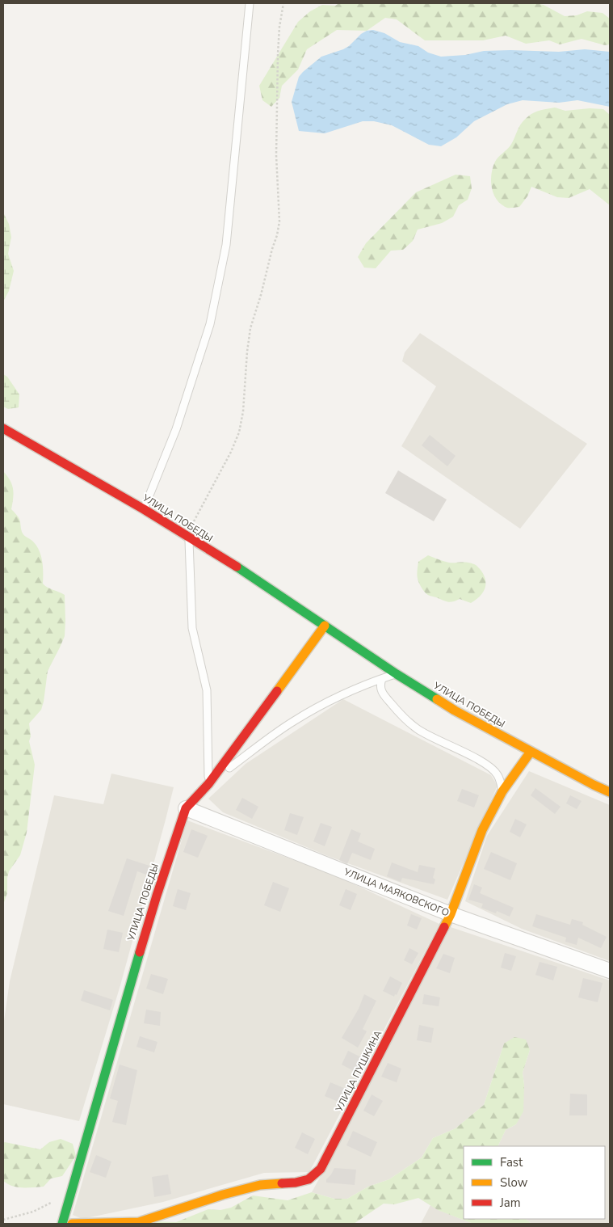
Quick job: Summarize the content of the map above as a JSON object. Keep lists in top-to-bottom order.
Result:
{
  "streets": {
    "street": ["УЛИЦА ПОБЕДЫ", "УЛИЦА МАЯКОВСКОГО", "УЛИЦА ПУШКИНА"]
  },
  "crossings": [
    ["УЛИЦА ПОБЕДЫ", "УЛИЦА МАЯКОВСКОГО"],
    ["УЛИЦА ПОБЕДЫ", "УЛИЦА ПУШКИНА"],
    ["УЛИЦА МАЯКОВСКОГО", "УЛИЦА ПУШКИНА"]
  ],
  "legend": ["Fast", "Slow", "Jam"]
}
